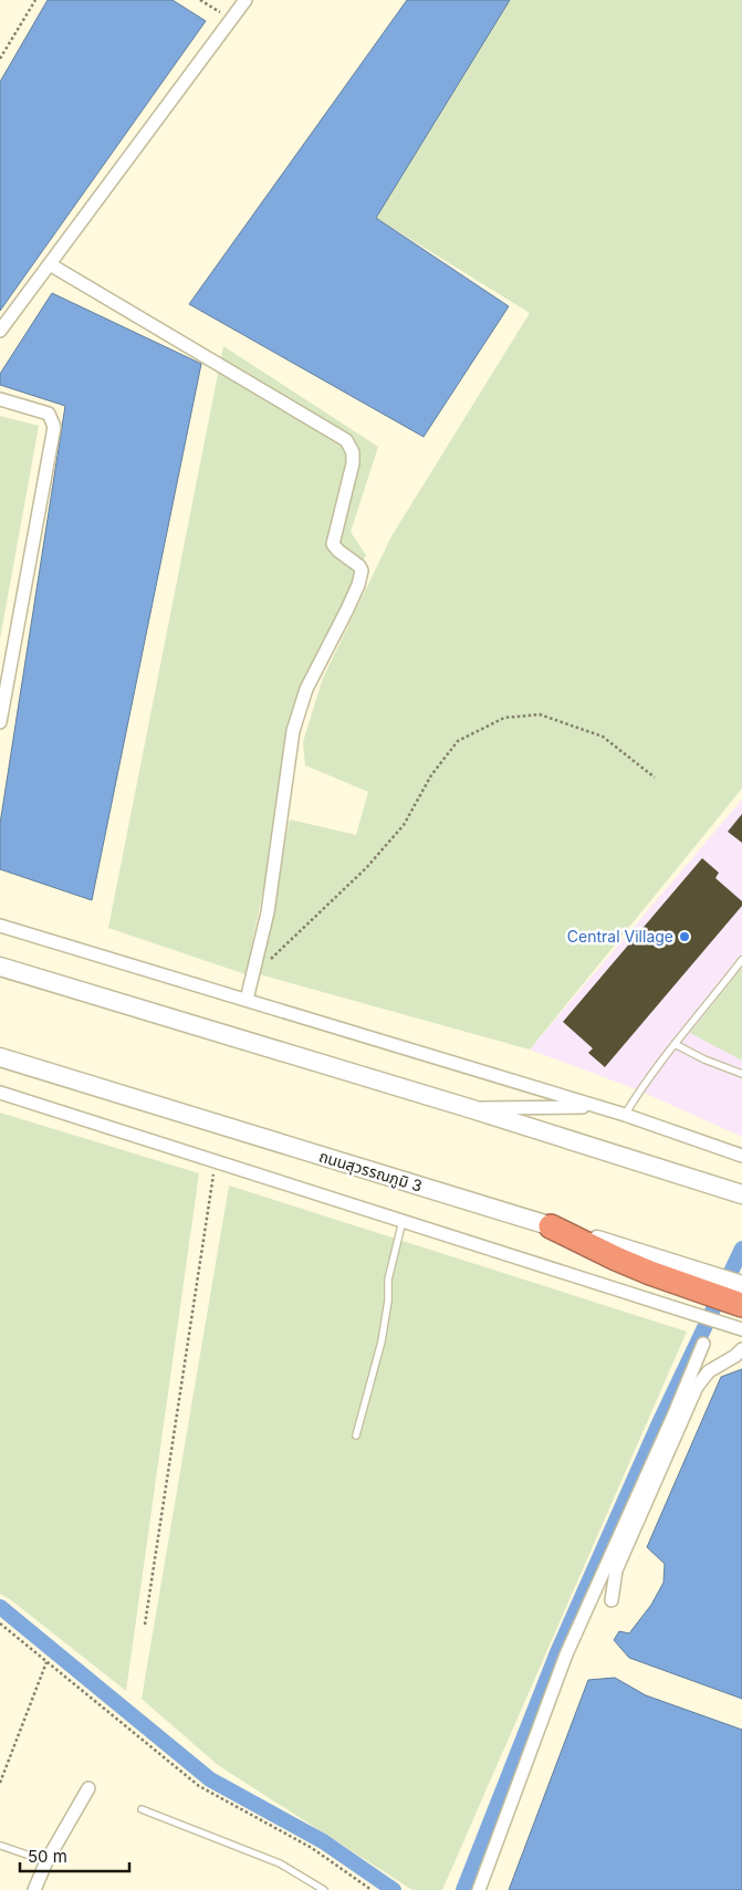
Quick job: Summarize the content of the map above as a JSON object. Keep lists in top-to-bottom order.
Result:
{
  "streets": {
    "main road": ["ถนนสุวรรณภูมิ 3"]
  },
  "places": ["Central Village"],
  "scale_bar": "50 m"
}
